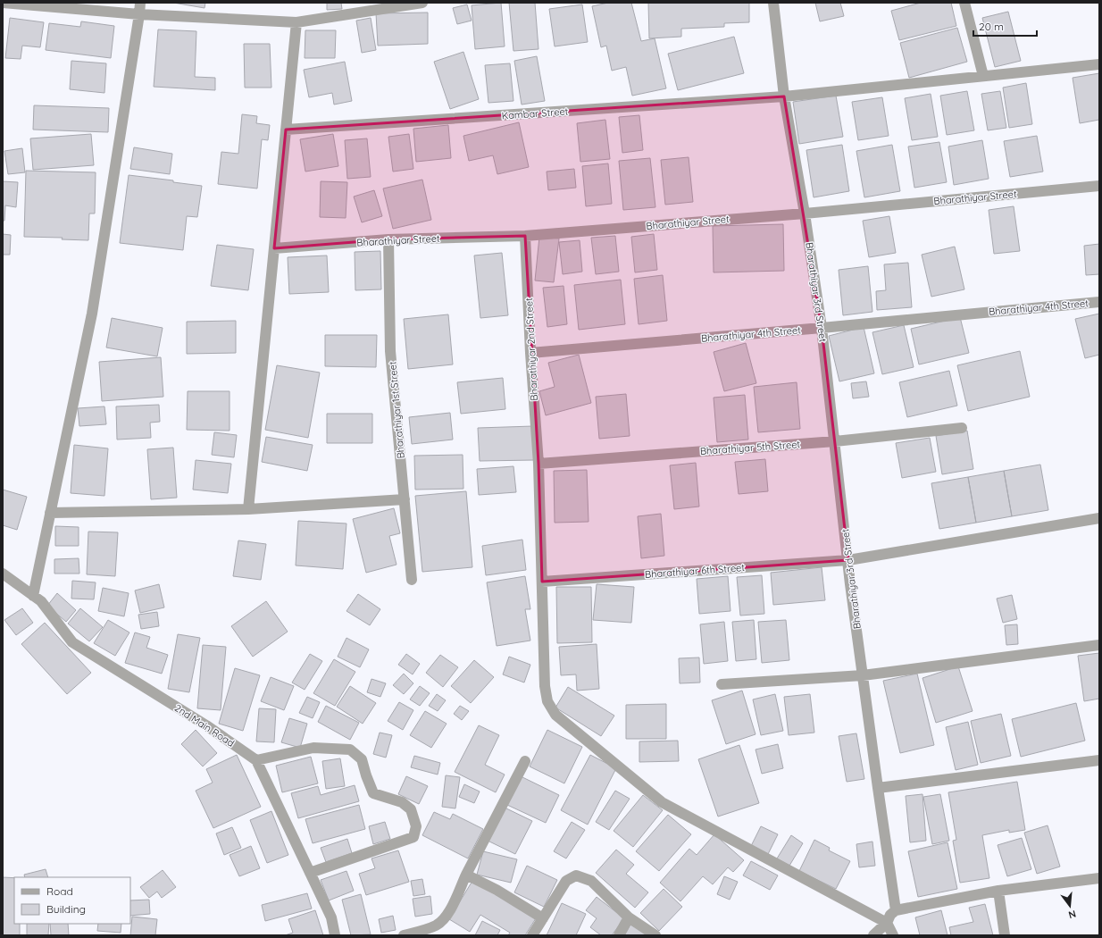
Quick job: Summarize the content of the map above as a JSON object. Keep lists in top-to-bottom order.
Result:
{
  "streets": {
    "street": [
      "Kambar Street",
      "Bharathiyar Street",
      "Bharathiyar 3rd Street",
      "Bharathiyar 4th Street",
      "Bharathiyar 2nd Street",
      "Bharathiyar 1st Street",
      "Bharathiyar 5th Street",
      "Bharathiyar 6th Street",
      "2nd Main Road"
    ]
  },
  "crossings": [
    ["Kambar Street", "Bharathiyar 3rd Street"],
    ["Bharathiyar Street", "Bharathiyar 3rd Street"],
    ["Bharathiyar Street", "Bharathiyar 2nd Street"],
    ["Bharathiyar Street", "Bharathiyar 1st Street"],
    ["Bharathiyar 3rd Street", "Bharathiyar 4th Street"],
    ["Bharathiyar 3rd Street", "Bharathiyar 5th Street"],
    ["Bharathiyar 3rd Street", "Bharathiyar 6th Street"],
    ["Bharathiyar 4th Street", "Bharathiyar 2nd Street"],
    ["Bharathiyar 2nd Street", "Bharathiyar 5th Street"],
    ["Bharathiyar 2nd Street", "Bharathiyar 6th Street"]
  ],
  "legend": ["Road", "Building"],
  "scale_bar": "20 m",
  "north": "bottom"
}
